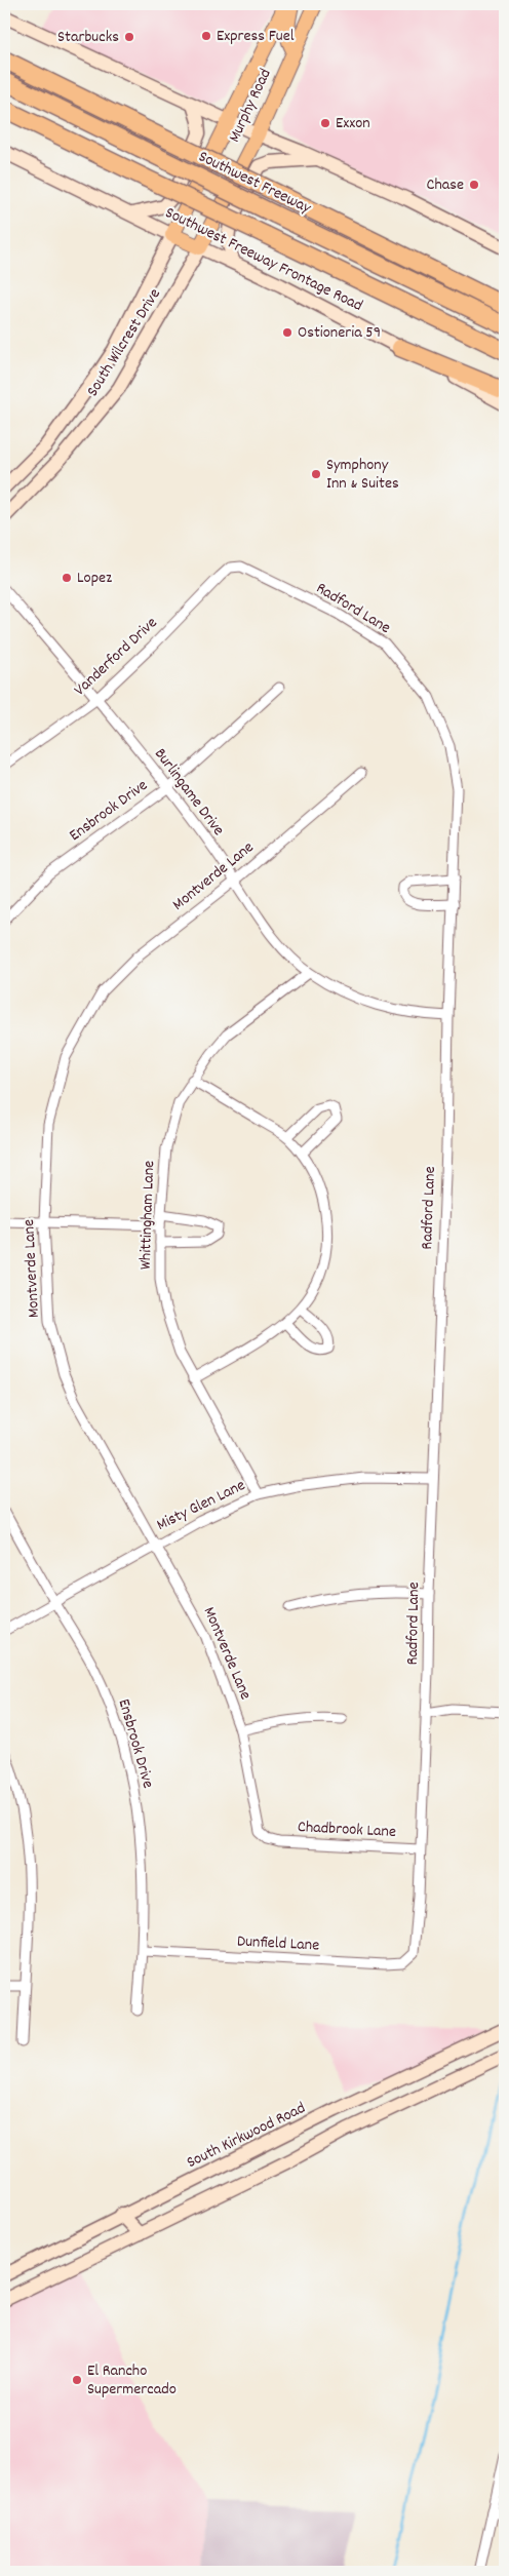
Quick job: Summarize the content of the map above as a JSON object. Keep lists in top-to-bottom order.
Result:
{
  "streets": {
    "highway": ["Southwest Freeway"],
    "main road": [
      "Murphy Road",
      "Southwest Freeway Frontage Road",
      "South Wilcrest Drive",
      "South Kirkwood Road"
    ],
    "street": [
      "Radford Lane",
      "Vanderford Drive",
      "Burlingame Drive",
      "Ensbrook Drive",
      "Montverde Lane",
      "Whittingham Lane",
      "Misty Glen Lane",
      "Chadbrook Lane",
      "Dunfield Lane"
    ]
  },
  "crossings": [
    ["Murphy Road", "Southwest Freeway Frontage Road"],
    ["Murphy Road", "South Wilcrest Drive"],
    ["Southwest Freeway Frontage Road", "South Wilcrest Drive"],
    ["Radford Lane", "Vanderford Drive"],
    ["Radford Lane", "Burlingame Drive"],
    ["Radford Lane", "Misty Glen Lane"],
    ["Radford Lane", "Chadbrook Lane"],
    ["Radford Lane", "Dunfield Lane"],
    ["Vanderford Drive", "Burlingame Drive"],
    ["Burlingame Drive", "Ensbrook Drive"],
    ["Burlingame Drive", "Montverde Lane"],
    ["Burlingame Drive", "Whittingham Lane"],
    ["Ensbrook Drive", "Misty Glen Lane"],
    ["Ensbrook Drive", "Dunfield Lane"],
    ["Montverde Lane", "Misty Glen Lane"],
    ["Montverde Lane", "Chadbrook Lane"],
    ["Whittingham Lane", "Misty Glen Lane"]
  ],
  "places": [
    "Express Fuel",
    "Starbucks",
    "Exxon",
    "Chase",
    "Ostioneria 59",
    "Symphony Inn & Suites",
    "Lopez",
    "El Rancho Supermercado"
  ]
}
